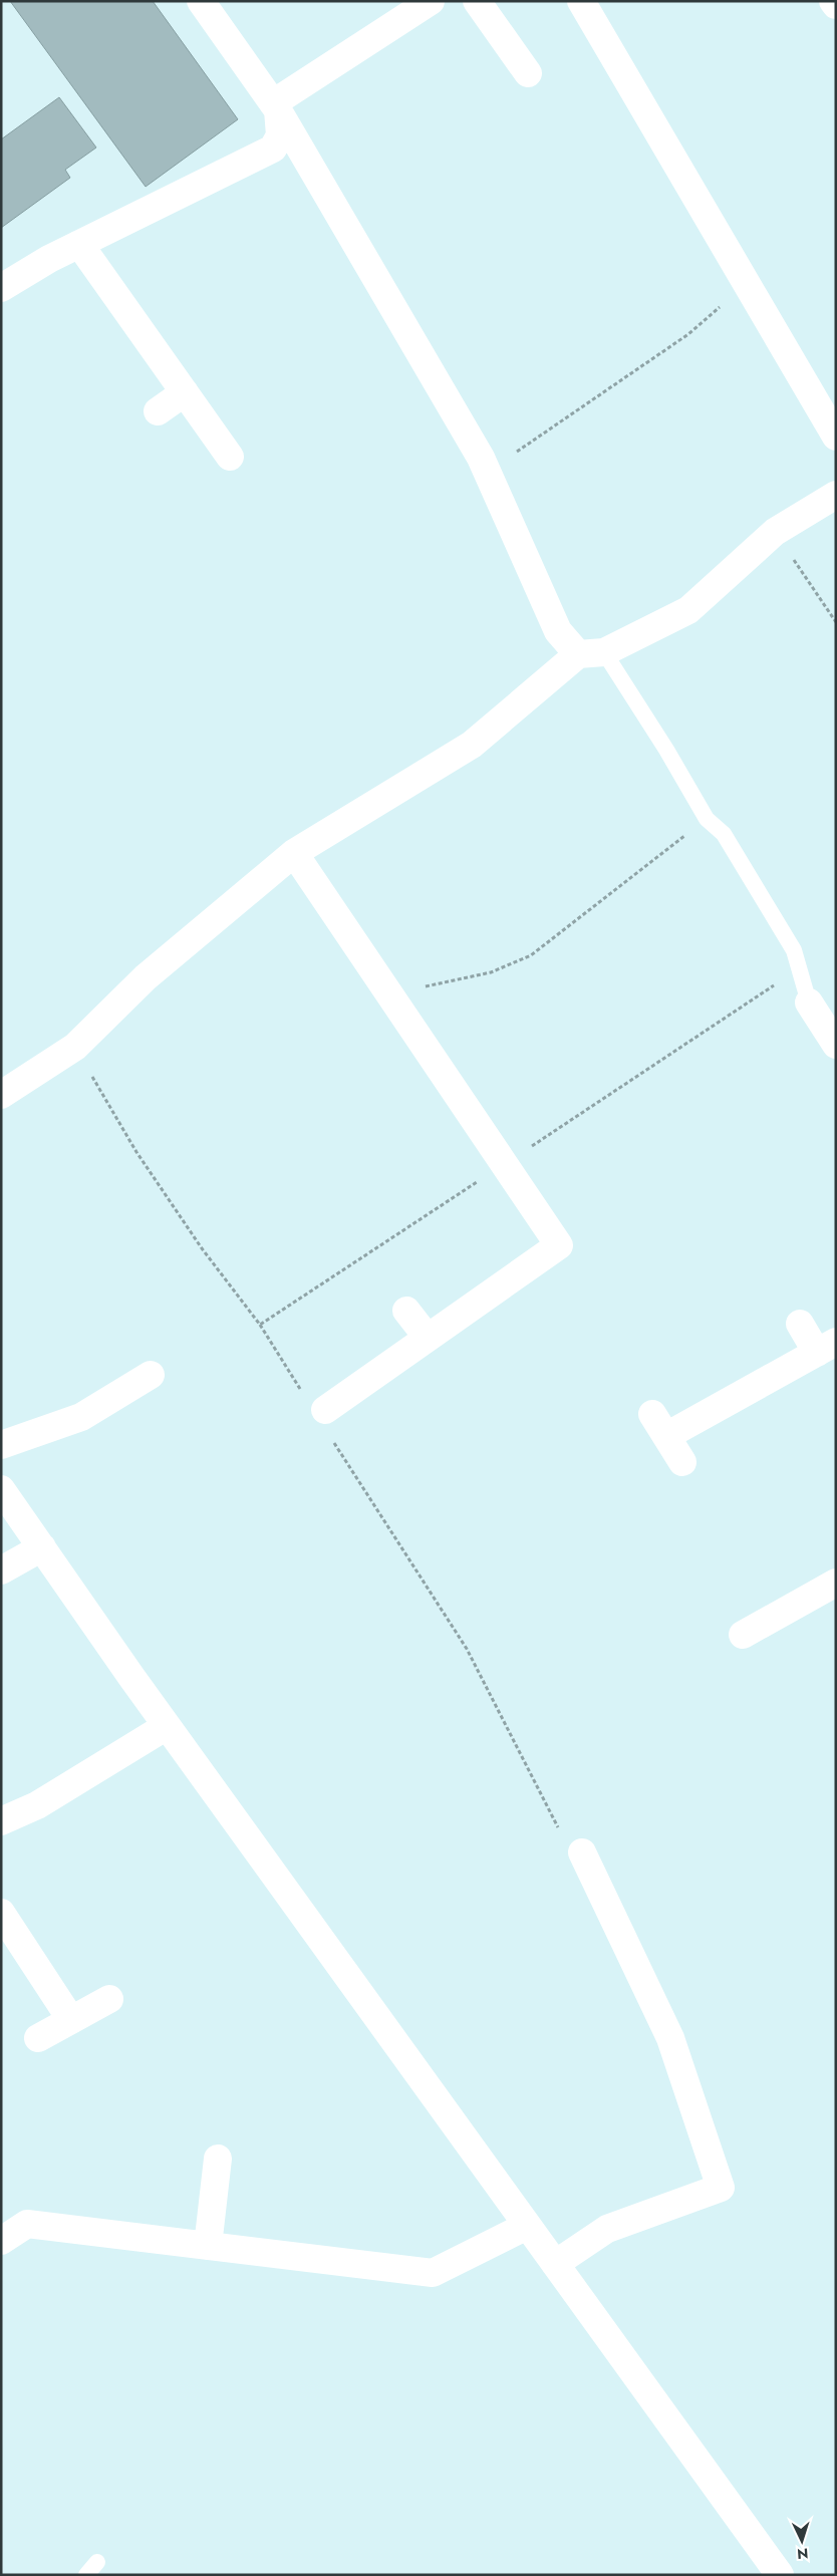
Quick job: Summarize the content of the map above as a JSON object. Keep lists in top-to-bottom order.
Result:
{
  "north": "bottom"
}
